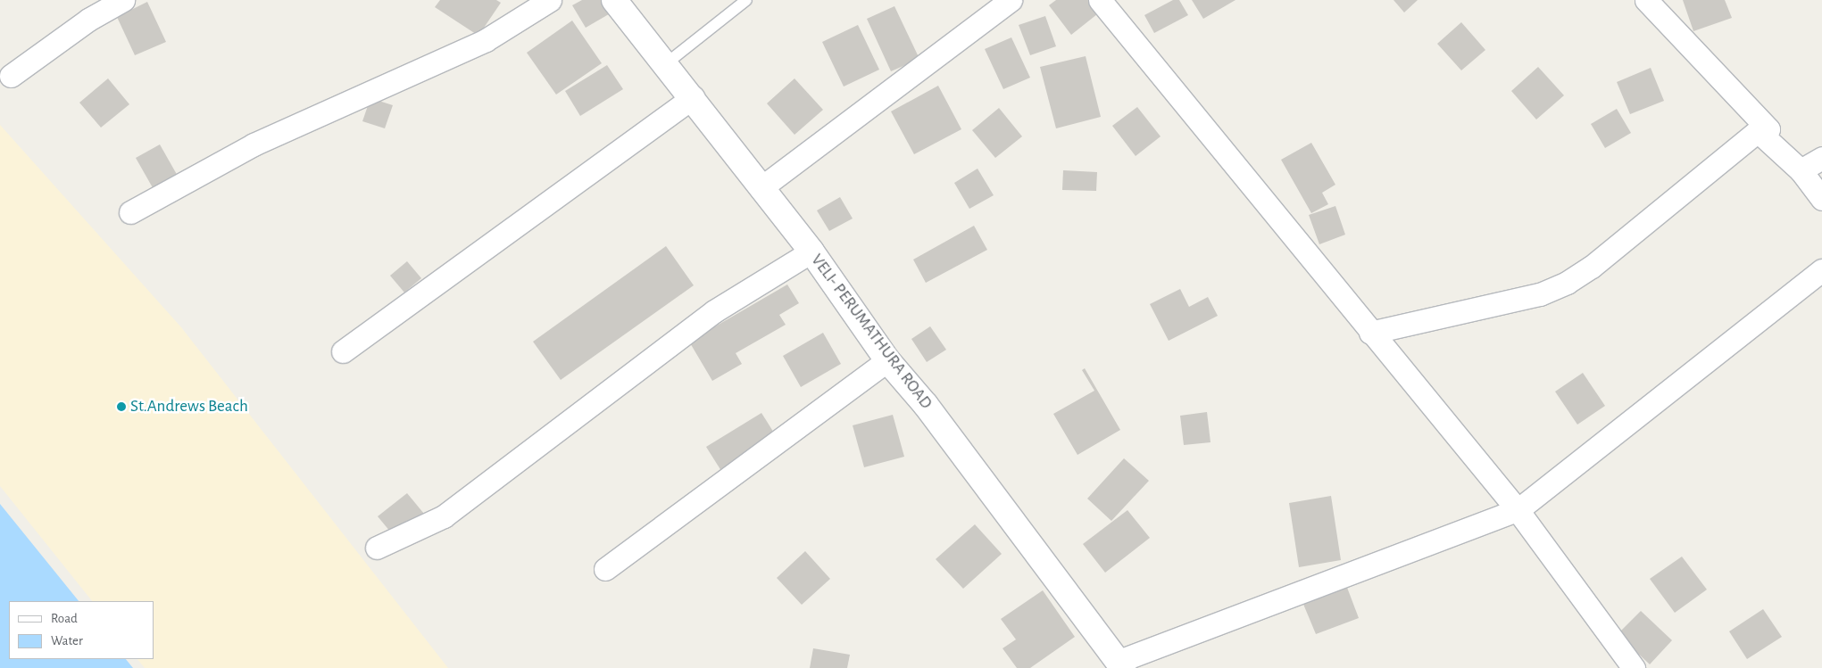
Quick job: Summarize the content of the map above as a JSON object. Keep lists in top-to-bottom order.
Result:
{
  "streets": {
    "main road": ["VELI- PERUMATHURA ROAD"]
  },
  "places": ["St.Andrews Beach"],
  "legend": ["Road", "Water"]
}
